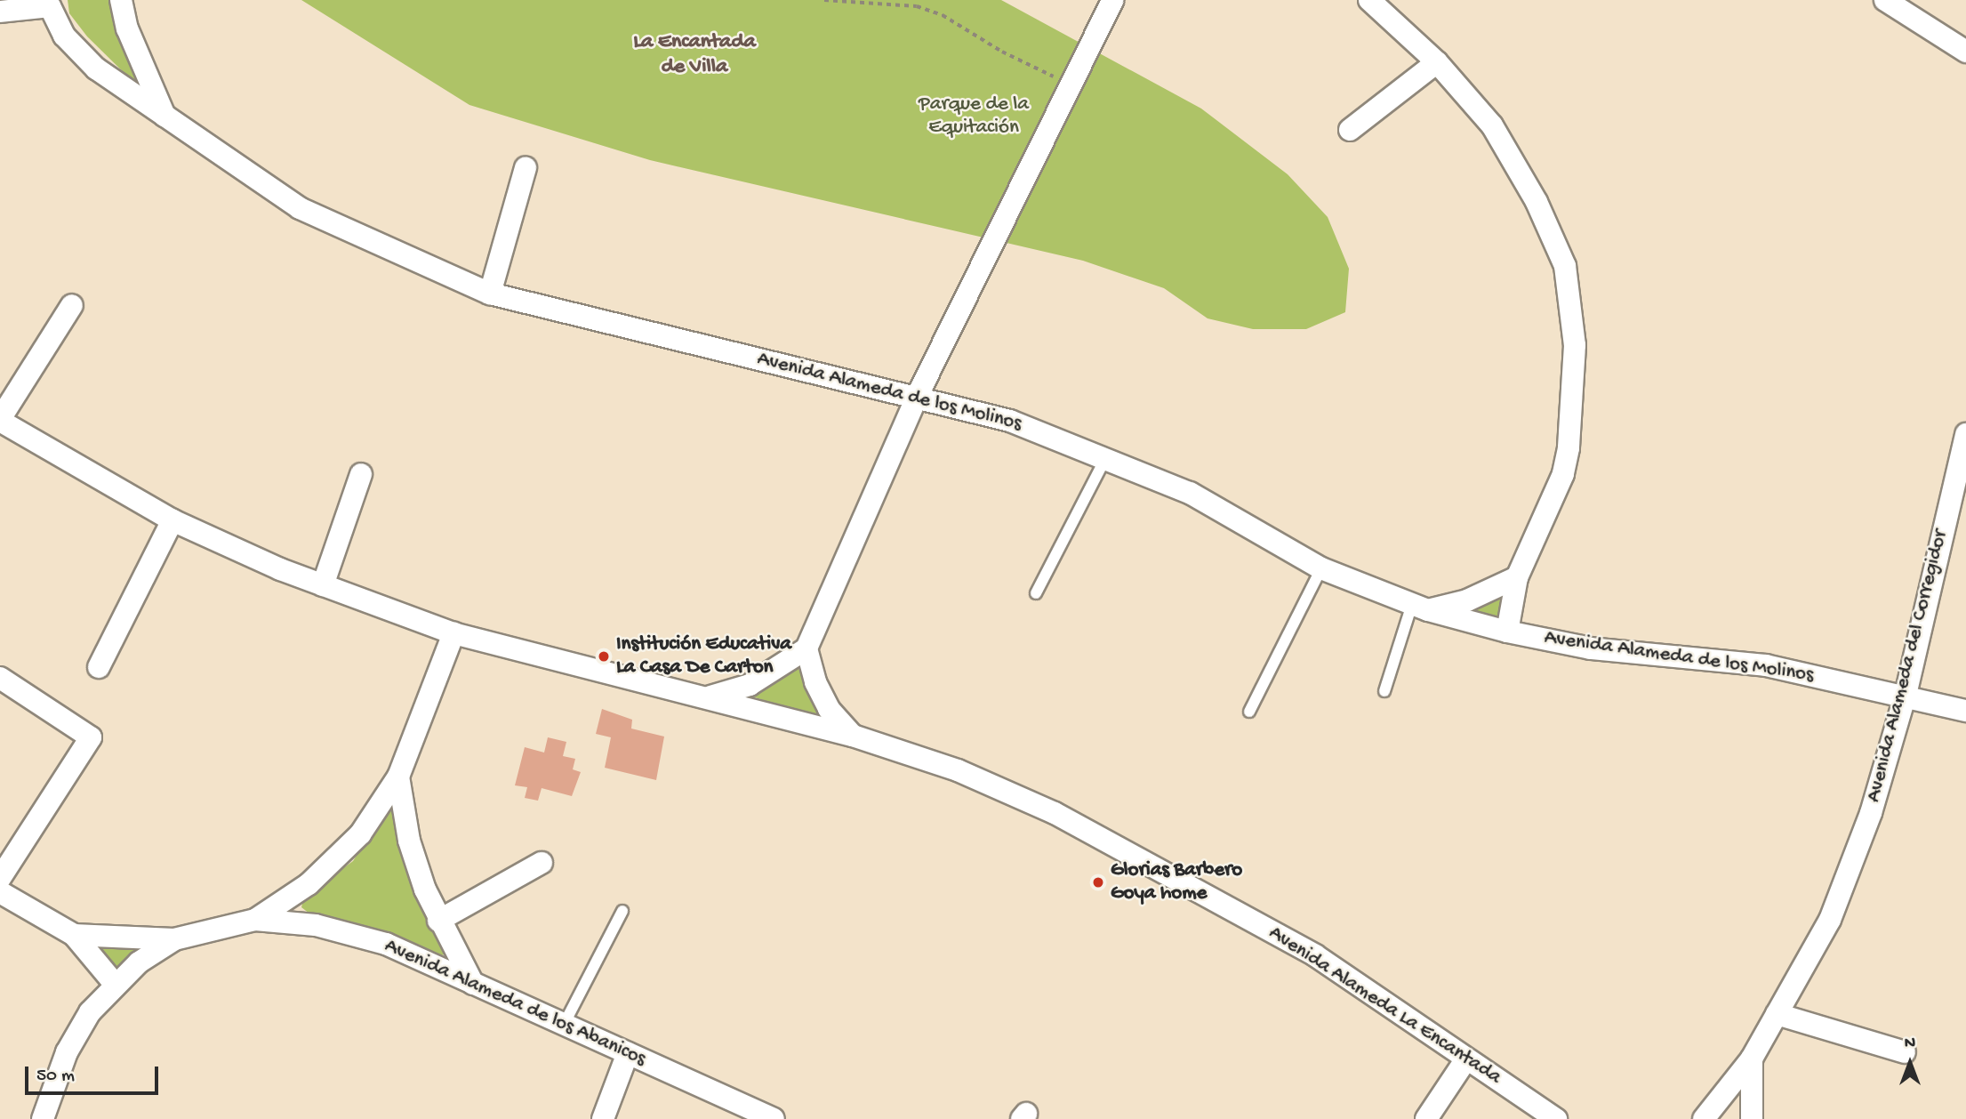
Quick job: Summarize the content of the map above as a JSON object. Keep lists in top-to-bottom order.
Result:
{
  "streets": {
    "street": [
      "Avenida Alameda de los Molinos",
      "Avenida Alameda del Corregidor",
      "Avenida Alameda de los Abanicos",
      "Avenida Alameda La Encantada"
    ]
  },
  "crossings": [
    ["Avenida Alameda de los Molinos", "Avenida Alameda del Corregidor"]
  ],
  "districts": ["La Encantada de Villa"],
  "parks": ["Parque de la Equitación"],
  "places": ["Institución Educativa La Casa De Carton", "Glorias Barbero Goya home"],
  "scale_bar": "50 m",
  "north": "top"
}
